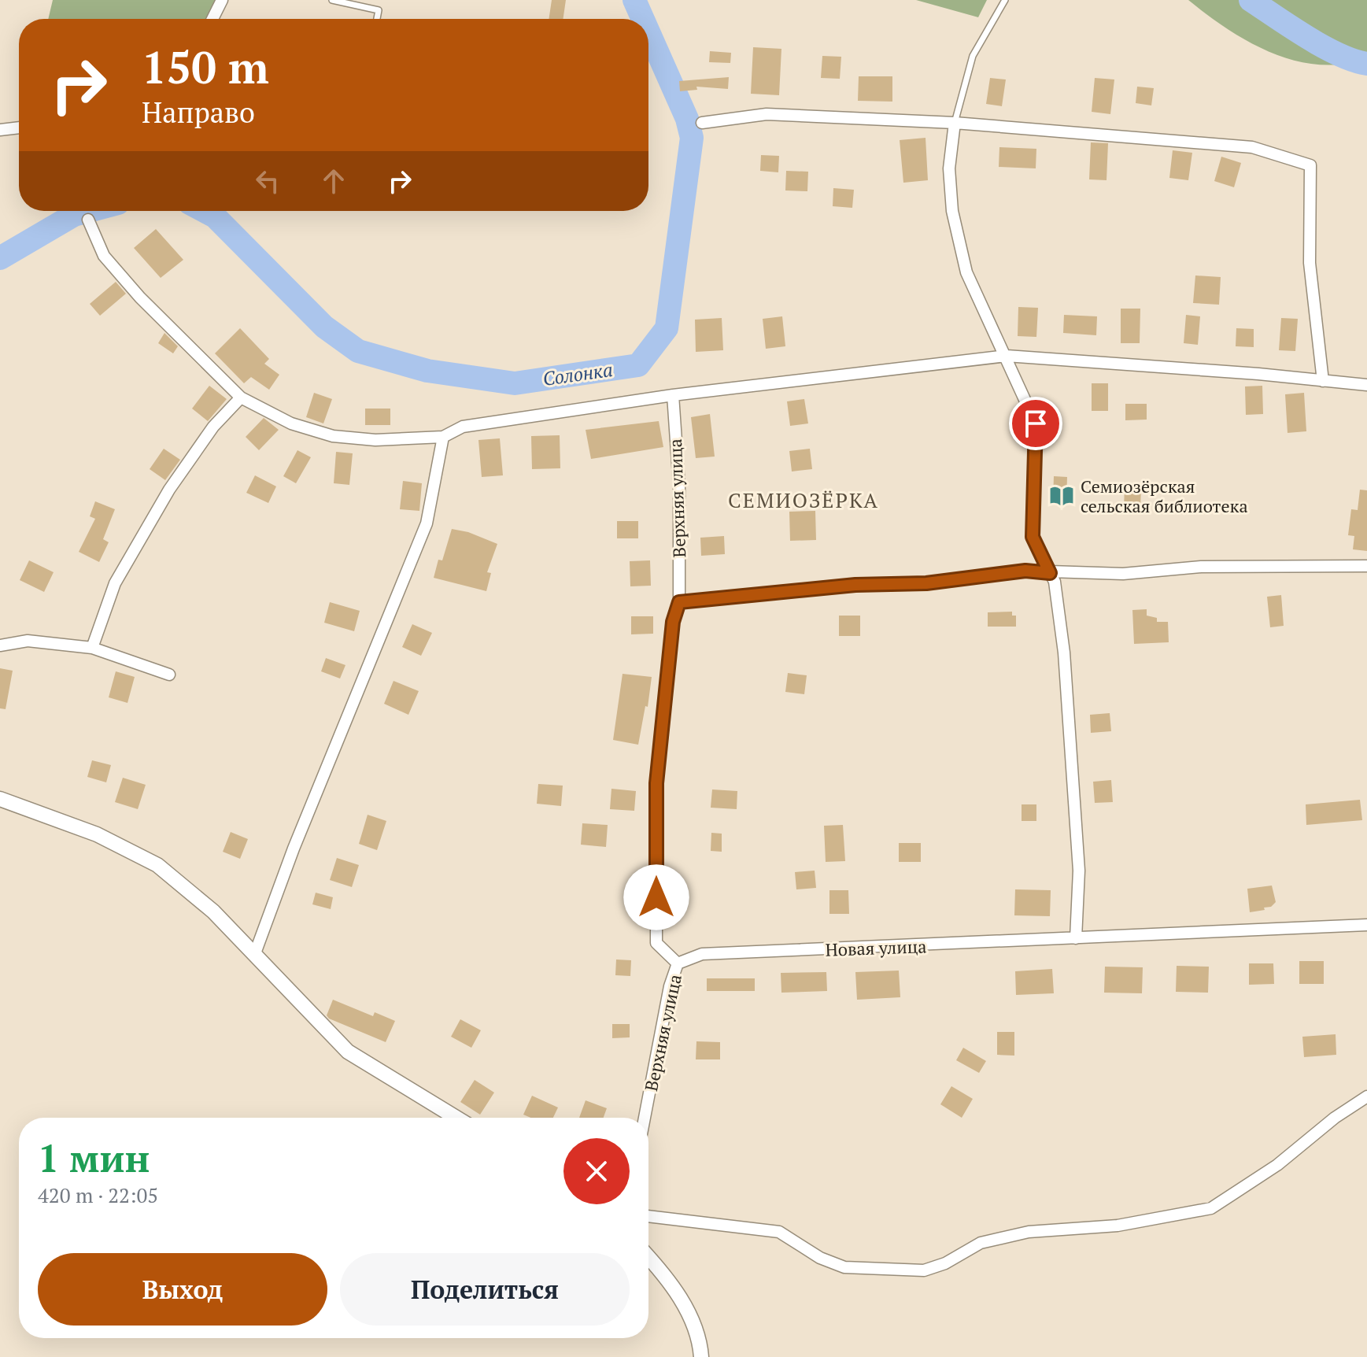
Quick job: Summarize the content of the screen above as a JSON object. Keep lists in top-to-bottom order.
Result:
{
  "streets": {
    "street": ["Верхняя улица", "Новая улица"]
  },
  "crossings": [
    ["Верхняя улица", "Новая улица"]
  ],
  "districts": ["СЕМИОЗЁРКА"],
  "water": ["Солонка"],
  "places": {
    "library": ["Семиозёрская сельская библиотека"]
  },
  "page": {
    "turn": ["150 m", "Направо"],
    "heading": ["1 мин", "420 m · 22:05"],
    "buttons": ["Выход", "Поделиться"]
  }
}
